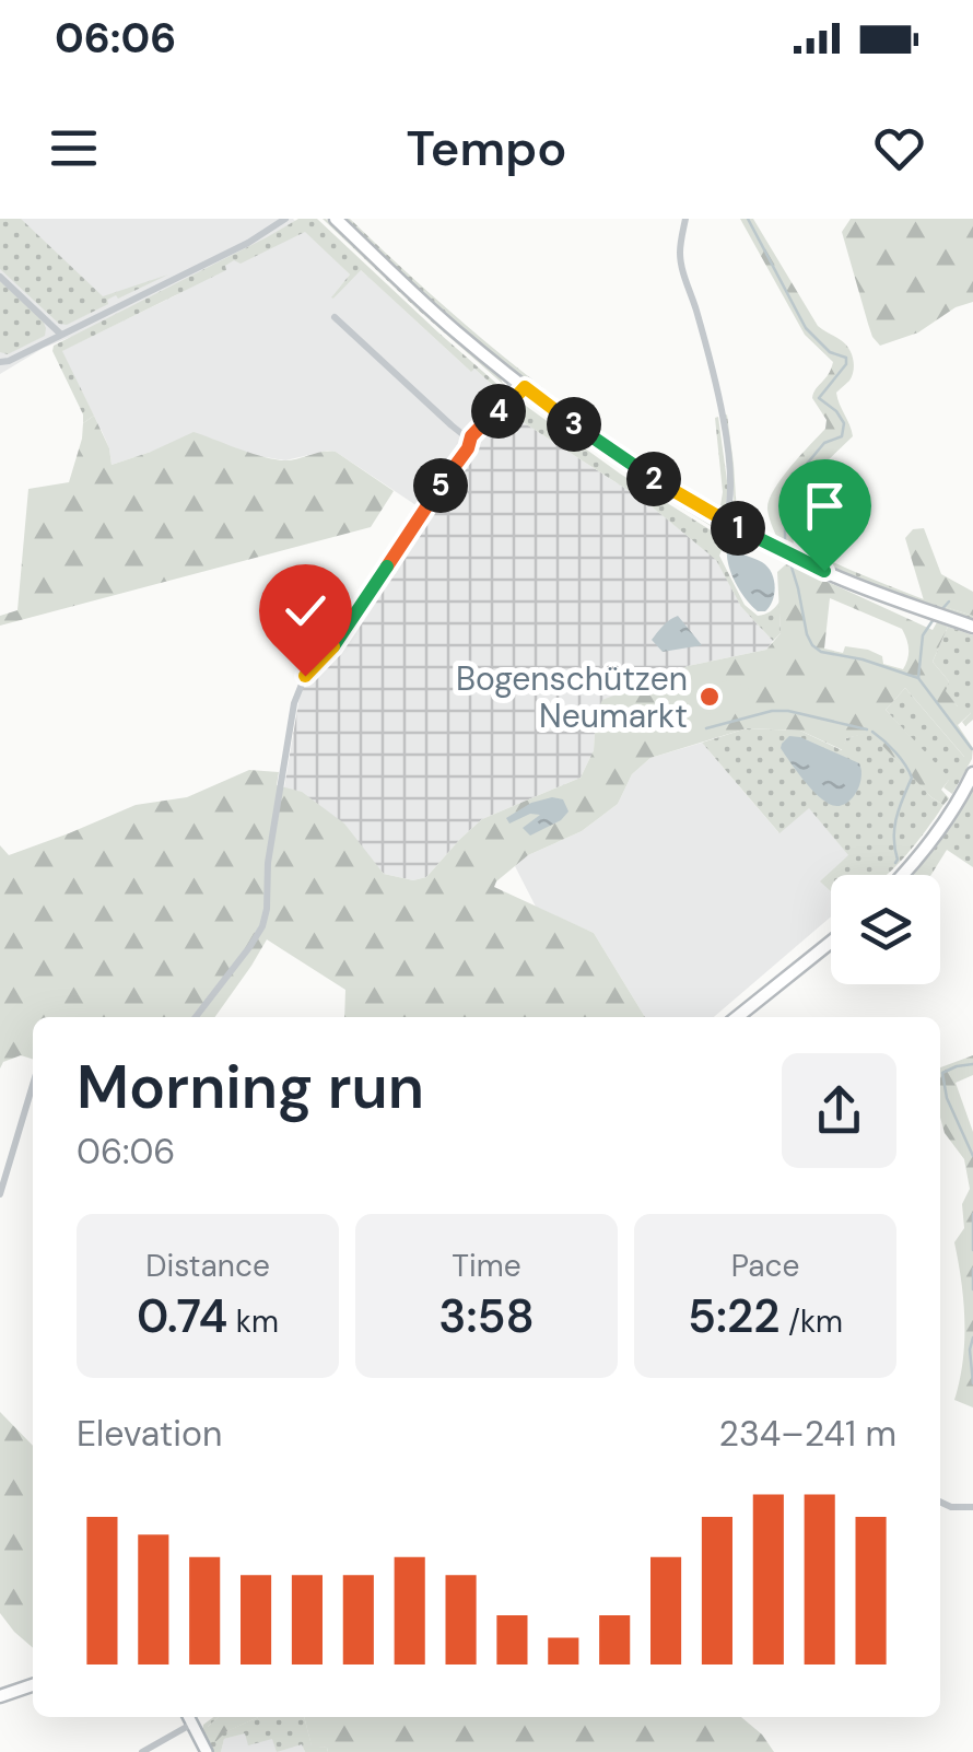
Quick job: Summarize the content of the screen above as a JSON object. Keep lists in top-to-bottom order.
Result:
{
  "places": ["Bogenschützen Neumarkt"],
  "page": {
    "status": "06:06",
    "header": "Tempo",
    "pins": [
      "4",
      "3",
      "2",
      "5",
      "1"
    ],
    "heading": ["Morning run", "06:06"],
    "stats": [
      ["Distance", "0.74 km"],
      ["Time", "3:58"],
      ["Pace", "5:22 /km"]
    ],
    "chart": ["Elevation", "234–241 m"]
  }
}
